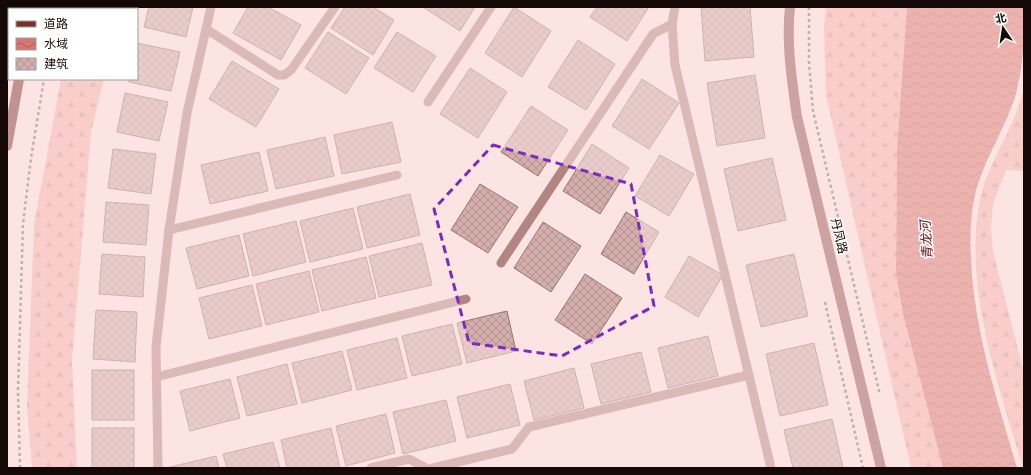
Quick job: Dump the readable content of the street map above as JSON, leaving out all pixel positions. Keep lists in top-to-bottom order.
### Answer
{
  "streets": {
    "main road": ["丹凤路"]
  },
  "water": ["青龙河"],
  "legend": ["道路", "水域", "建筑"],
  "north": "top"
}
